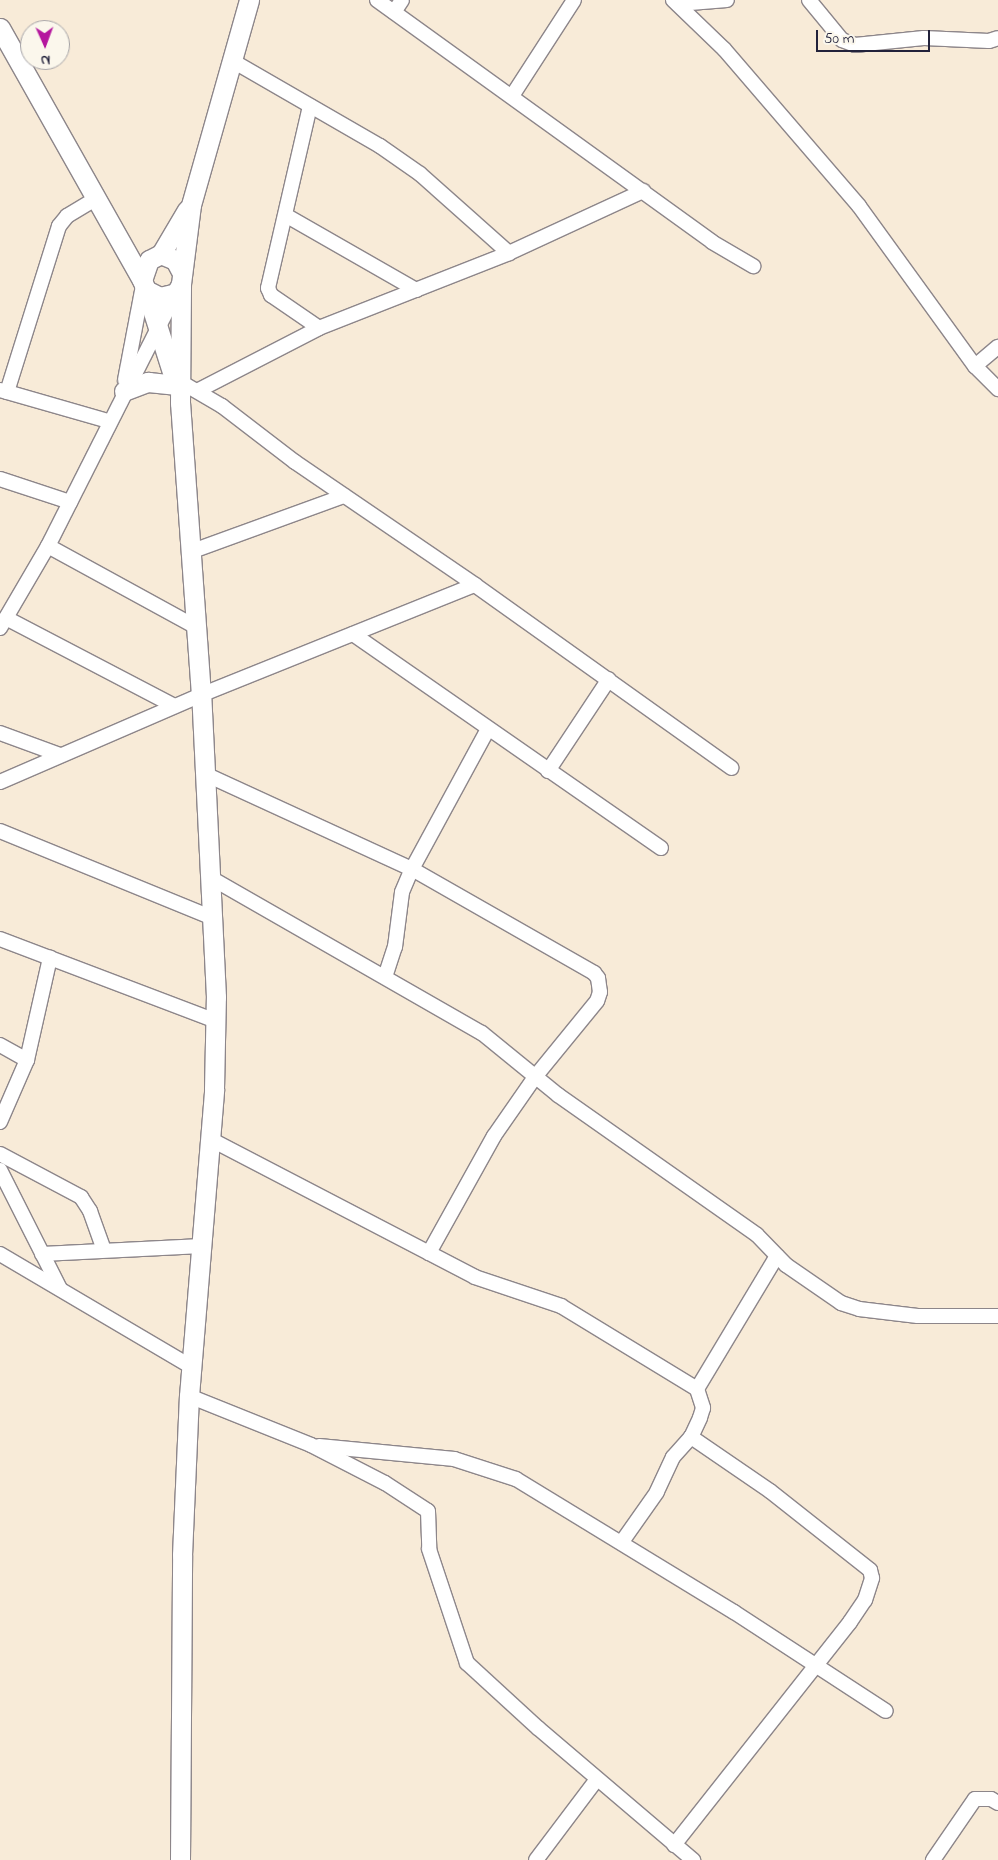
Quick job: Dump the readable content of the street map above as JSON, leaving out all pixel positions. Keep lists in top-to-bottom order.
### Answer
{
  "scale_bar": "50 m",
  "north": "bottom"
}
